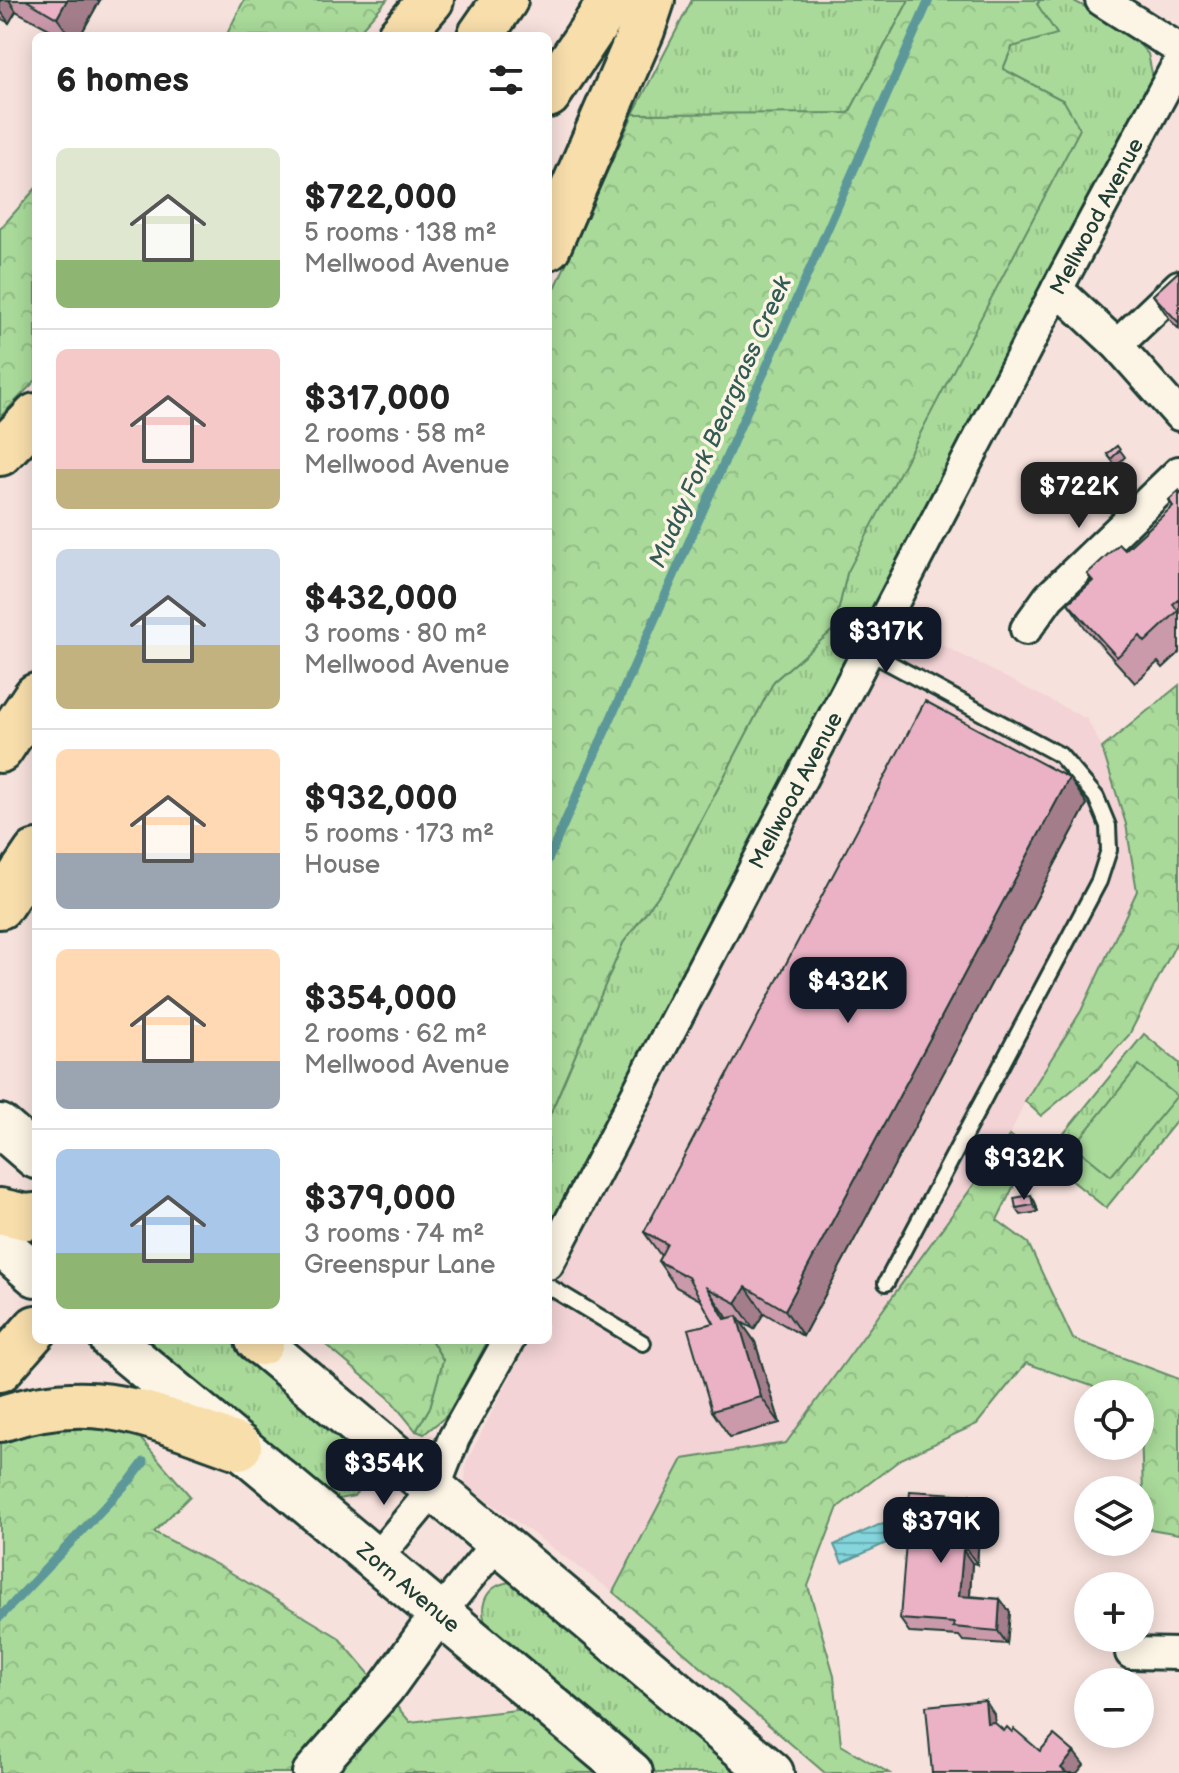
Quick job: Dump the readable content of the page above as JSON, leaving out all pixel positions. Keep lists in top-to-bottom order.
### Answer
{
  "streets": {
    "main road": ["Zorn Avenue"],
    "street": ["Mellwood Avenue"]
  },
  "water": ["Muddy Fork Beargrass Creek"],
  "page": {
    "heading": "6 homes",
    "list": [
      {
        "name": "$722,000",
        "note": "5 rooms · 138 m² · Mellwood Avenue"
      },
      {
        "name": "$317,000",
        "note": "2 rooms · 58 m² · Mellwood Avenue"
      },
      {
        "name": "$432,000",
        "note": "3 rooms · 80 m² · Mellwood Avenue"
      },
      {
        "name": "$932,000",
        "note": "5 rooms · 173 m² · House"
      },
      {
        "name": "$354,000",
        "note": "2 rooms · 62 m² · Mellwood Avenue"
      },
      {
        "name": "$379,000",
        "note": "3 rooms · 74 m² · Greenspur Lane"
      }
    ],
    "price": [
      "$722K",
      "$317K",
      "$432K",
      "$932K",
      "$354K",
      "$379K"
    ],
    "map_buttons": ["+", "−"]
  }
}
